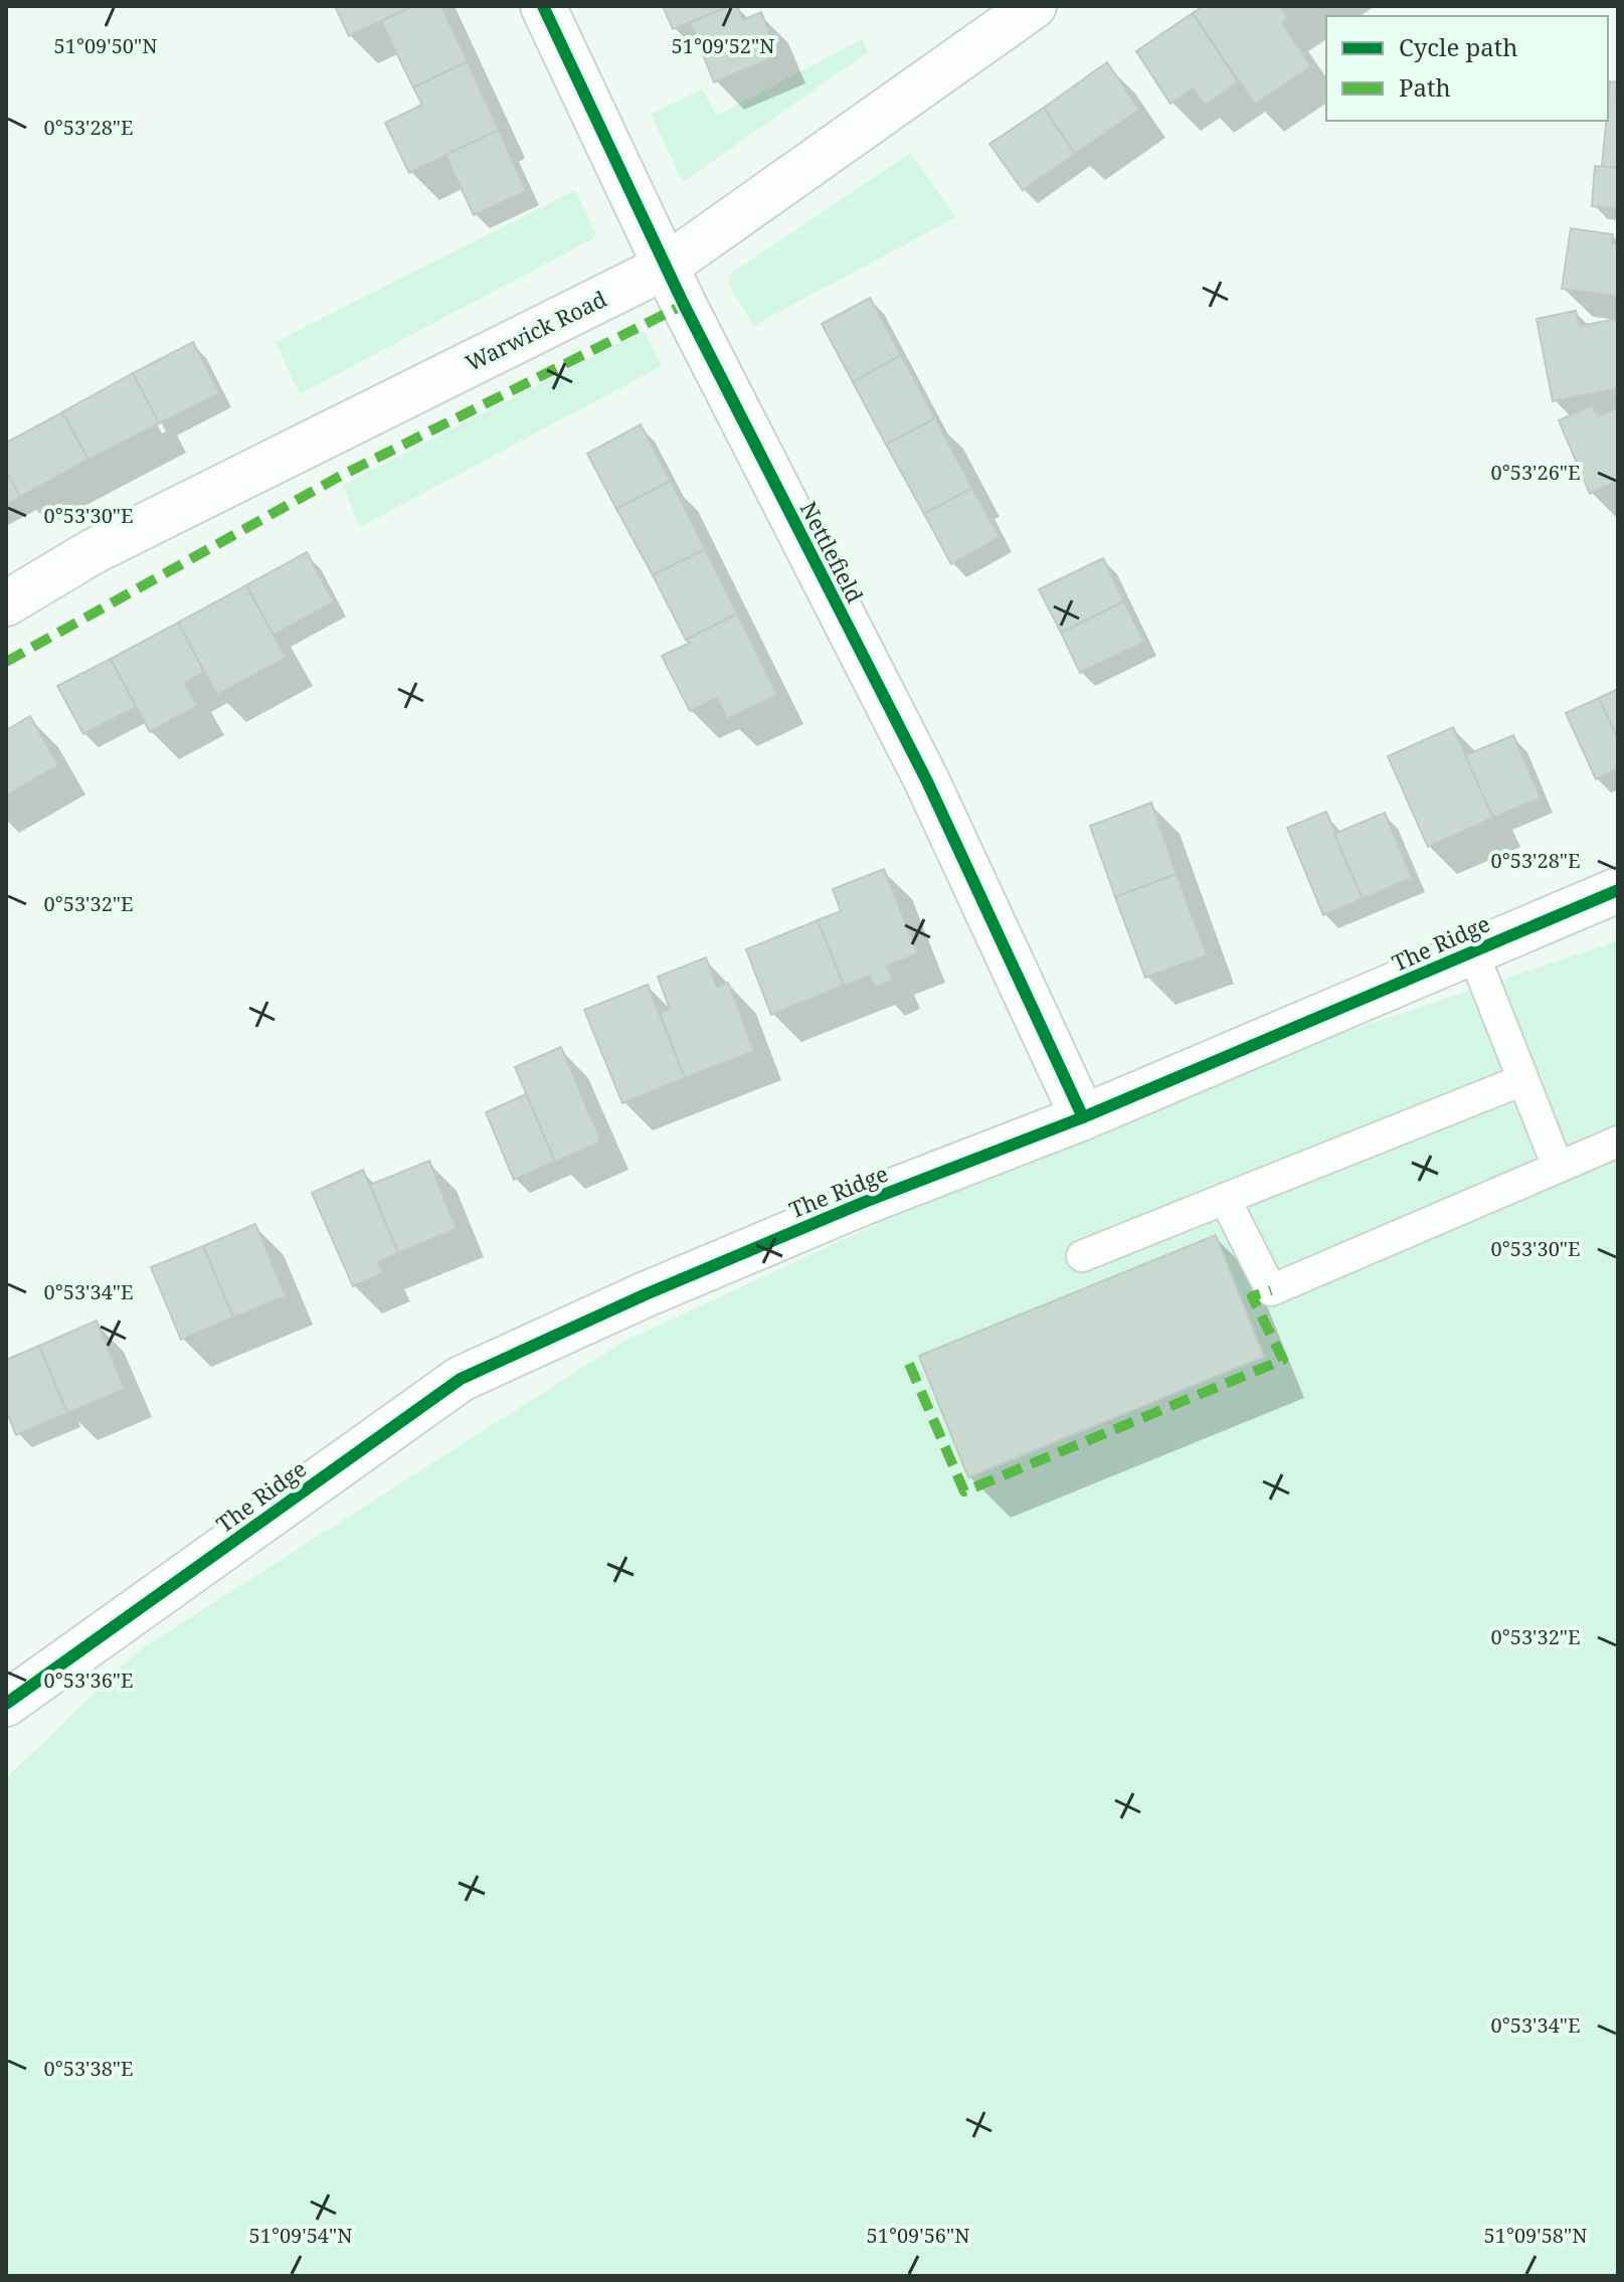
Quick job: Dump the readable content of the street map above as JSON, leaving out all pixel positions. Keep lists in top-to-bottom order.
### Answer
{
  "streets": {
    "street": ["Warwick Road", "Nettlefield", "The Ridge"]
  },
  "crossings": [
    ["Warwick Road", "Nettlefield"],
    ["Nettlefield", "The Ridge"]
  ],
  "legend": ["Cycle path", "Path"],
  "coordinates": [
    "51°09'50\"N",
    "51°09'52\"N",
    "0°53'28\"E",
    "0°53'26\"E",
    "0°53'30\"E",
    "0°53'32\"E",
    "0°53'34\"E",
    "0°53'36\"E",
    "0°53'38\"E",
    "51°09'54\"N",
    "51°09'56\"N",
    "51°09'58\"N"
  ]
}
